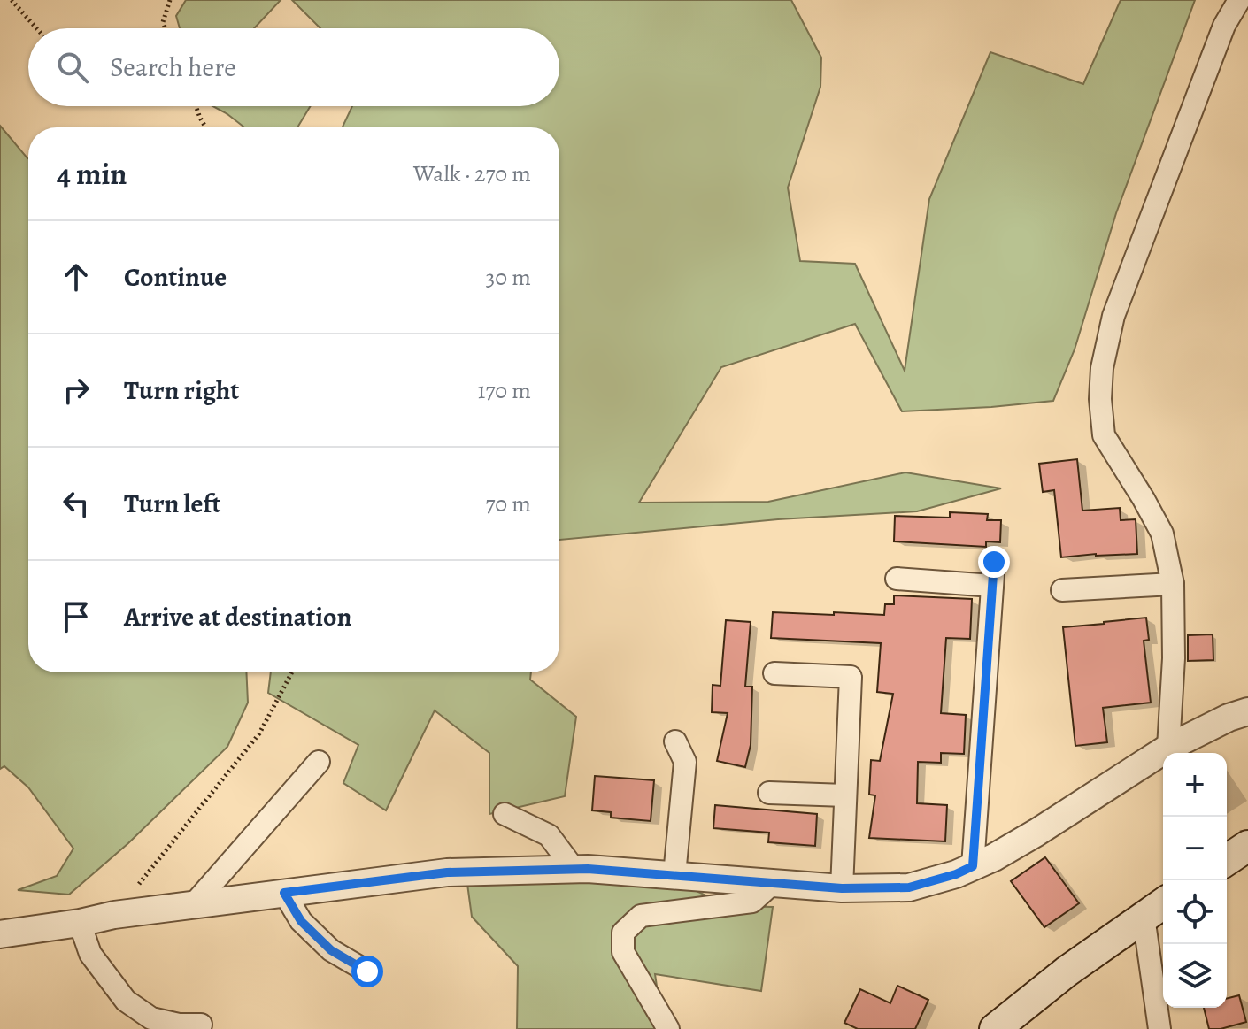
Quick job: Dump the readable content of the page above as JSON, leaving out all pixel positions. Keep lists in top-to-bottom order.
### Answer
{
  "page": {
    "search": "Search here",
    "heading": ["4 min", "Walk · 270 m"],
    "list": [
      ["Continue", "30 m"],
      ["Turn right", "170 m"],
      ["Turn left", "70 m"],
      "Arrive at destination"
    ],
    "map_buttons": ["+", "−"]
  }
}
